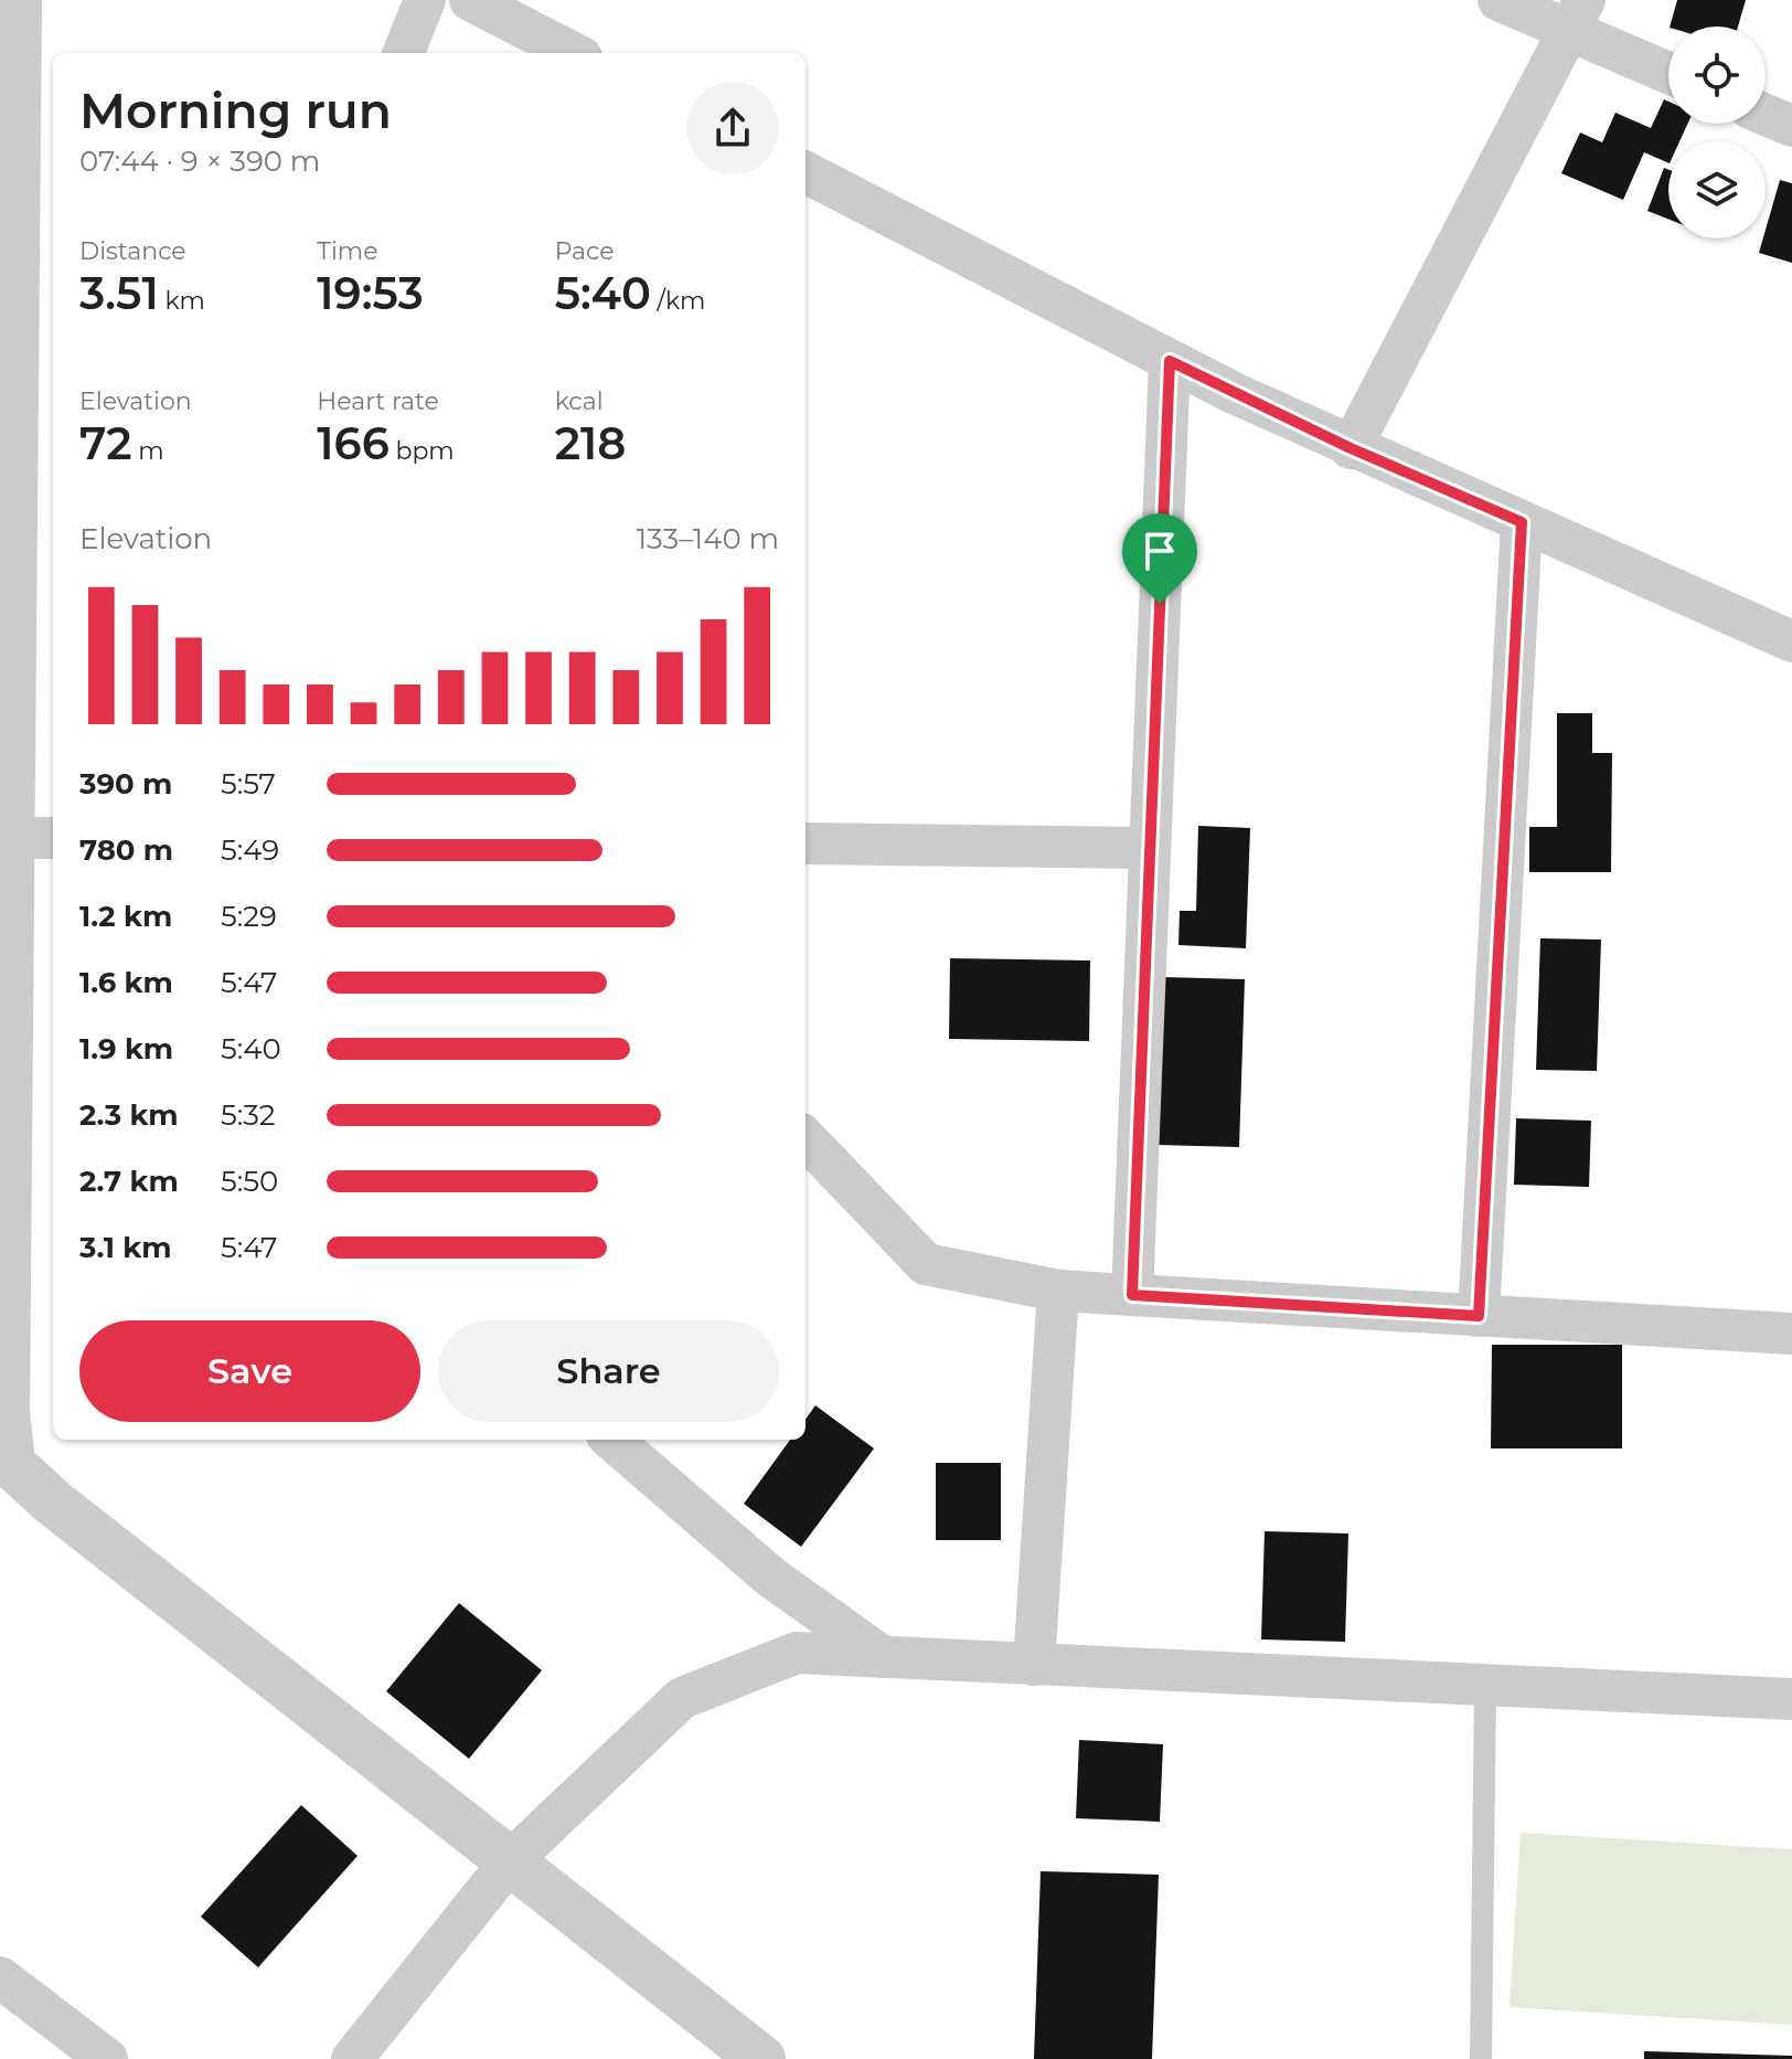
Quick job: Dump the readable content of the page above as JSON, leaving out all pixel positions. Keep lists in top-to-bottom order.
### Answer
{
  "page": {
    "heading": ["Morning run", "07:44 · 9 × 390 m"],
    "stats": [
      ["Distance", "3.51 km"],
      ["Time", "19:53"],
      ["Pace", "5:40 /km"],
      ["Elevation", "72 m"],
      ["Heart rate", "166 bpm"],
      ["kcal", "218"]
    ],
    "chart": ["Elevation", "133–140 m"],
    "list": [
      {
        "name": "390 m",
        "note": "5:57"
      },
      {
        "name": "780 m",
        "note": "5:49"
      },
      {
        "name": "1.2 km",
        "note": "5:29"
      },
      {
        "name": "1.6 km",
        "note": "5:47"
      },
      {
        "name": "1.9 km",
        "note": "5:40"
      },
      {
        "name": "2.3 km",
        "note": "5:32"
      },
      {
        "name": "2.7 km",
        "note": "5:50"
      },
      {
        "name": "3.1 km",
        "note": "5:47"
      }
    ],
    "buttons": ["Save", "Share"]
  }
}
